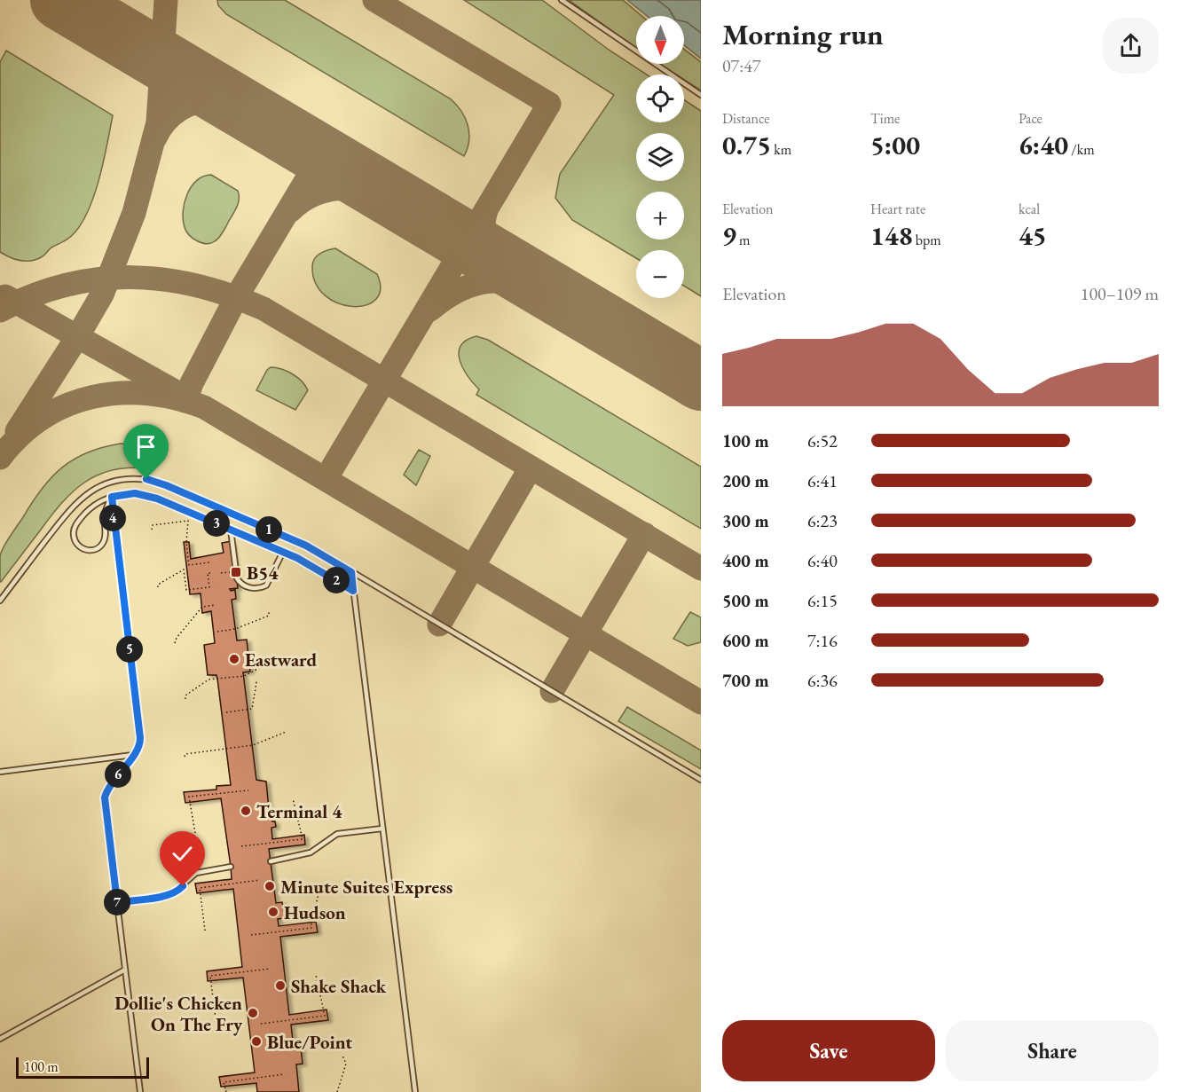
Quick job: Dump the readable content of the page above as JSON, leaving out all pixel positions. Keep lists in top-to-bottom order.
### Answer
{
  "places": {
    "transit": ["B54"],
    "other": [
      "Eastward",
      "Terminal 4",
      "Minute Suites Express",
      "Hudson",
      "Shake Shack",
      "Dollie's Chicken On The Fry",
      "Blue/Point"
    ]
  },
  "scale_bar": "100 m",
  "north": "bottom",
  "page": {
    "heading": ["Morning run", "07:47"],
    "map_buttons": ["+", "−"],
    "stats": [
      ["Distance", "0.75 km"],
      ["Time", "5:00"],
      ["Pace", "6:40 /km"],
      ["Elevation", "9 m"],
      ["Heart rate", "148 bpm"],
      ["kcal", "45"]
    ],
    "chart": ["Elevation", "100–109 m"],
    "list": [
      {
        "name": "100 m",
        "note": "6:52"
      },
      {
        "name": "200 m",
        "note": "6:41"
      },
      {
        "name": "300 m",
        "note": "6:23"
      },
      {
        "name": "400 m",
        "note": "6:40"
      },
      {
        "name": "500 m",
        "note": "6:15"
      },
      {
        "name": "600 m",
        "note": "7:16"
      },
      {
        "name": "700 m",
        "note": "6:36"
      }
    ],
    "pins": [
      "4",
      "3",
      "1",
      "2",
      "5",
      "6",
      "7"
    ],
    "buttons": ["Save", "Share"],
    "scale": "100 m"
  }
}
